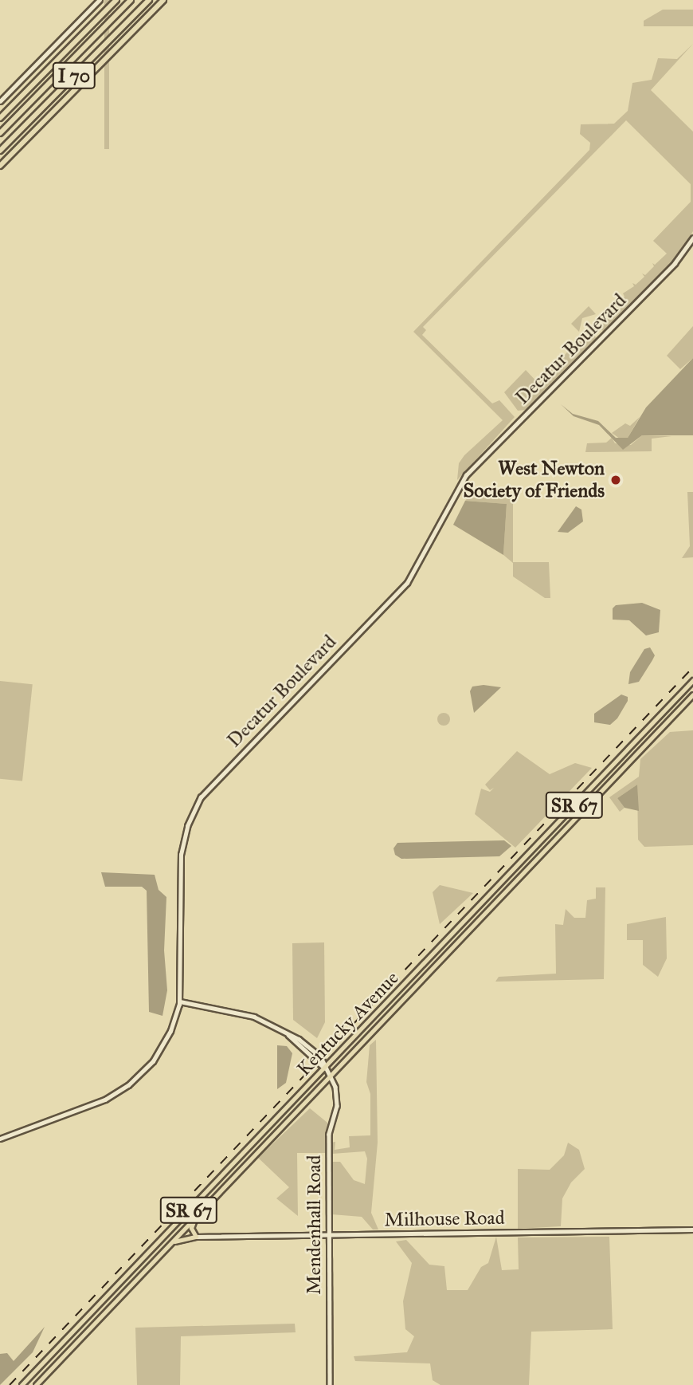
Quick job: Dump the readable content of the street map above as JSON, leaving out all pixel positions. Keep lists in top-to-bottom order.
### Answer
{
  "streets": {
    "highway": ["I 70"],
    "main road": ["SR 67", "Kentucky Avenue"],
    "street": ["Decatur Boulevard", "Milhouse Road", "Mendenhall Road"]
  },
  "crossings": [
    ["Decatur Boulevard", "Mendenhall Road"],
    ["Kentucky Avenue", "Mendenhall Road"],
    ["Milhouse Road", "Mendenhall Road"]
  ],
  "places": ["West Newton Society of Friends"]
}
